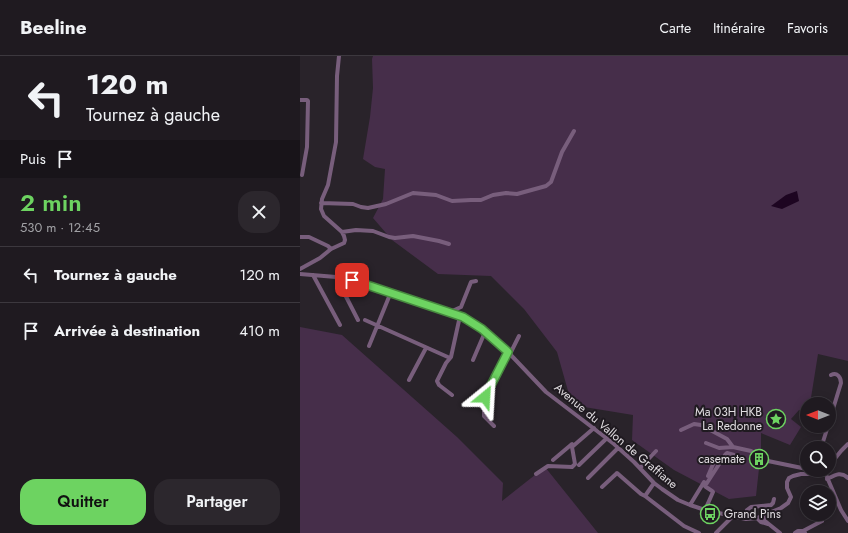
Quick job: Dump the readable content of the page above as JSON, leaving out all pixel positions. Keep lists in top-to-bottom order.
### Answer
{
  "streets": {
    "street": ["Avenue du Vallon de Graffiane"]
  },
  "places": {
    "place": ["Ma 03H HKB La Redonne"],
    "building": ["casemate"],
    "bus stop": ["Grand Pins"]
  },
  "north": "left",
  "page": {
    "header": "Beeline",
    "nav": ["Carte", "Itinéraire", "Favoris"],
    "turn": ["120 m", "Tournez à gauche"],
    "then": "Puis",
    "heading": ["2 min", "530 m · 12:45"],
    "list": [
      {
        "name": "Tournez à gauche",
        "value": "120 m"
      },
      {
        "name": "Arrivée à destination",
        "value": "410 m"
      }
    ],
    "buttons": ["Quitter", "Partager"]
  }
}
